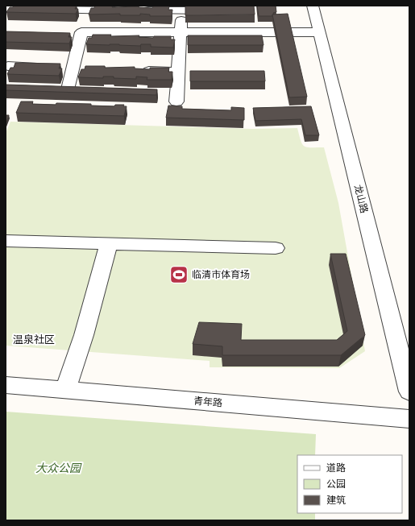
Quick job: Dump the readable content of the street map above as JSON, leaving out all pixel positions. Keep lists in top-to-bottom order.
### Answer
{
  "streets": {
    "street": ["龙山路", "青年路"]
  },
  "districts": ["温泉社区"],
  "parks": ["大众公园"],
  "places": {
    "sports": ["临清市体育场"]
  },
  "legend": ["道路", "公园", "建筑"]
}
